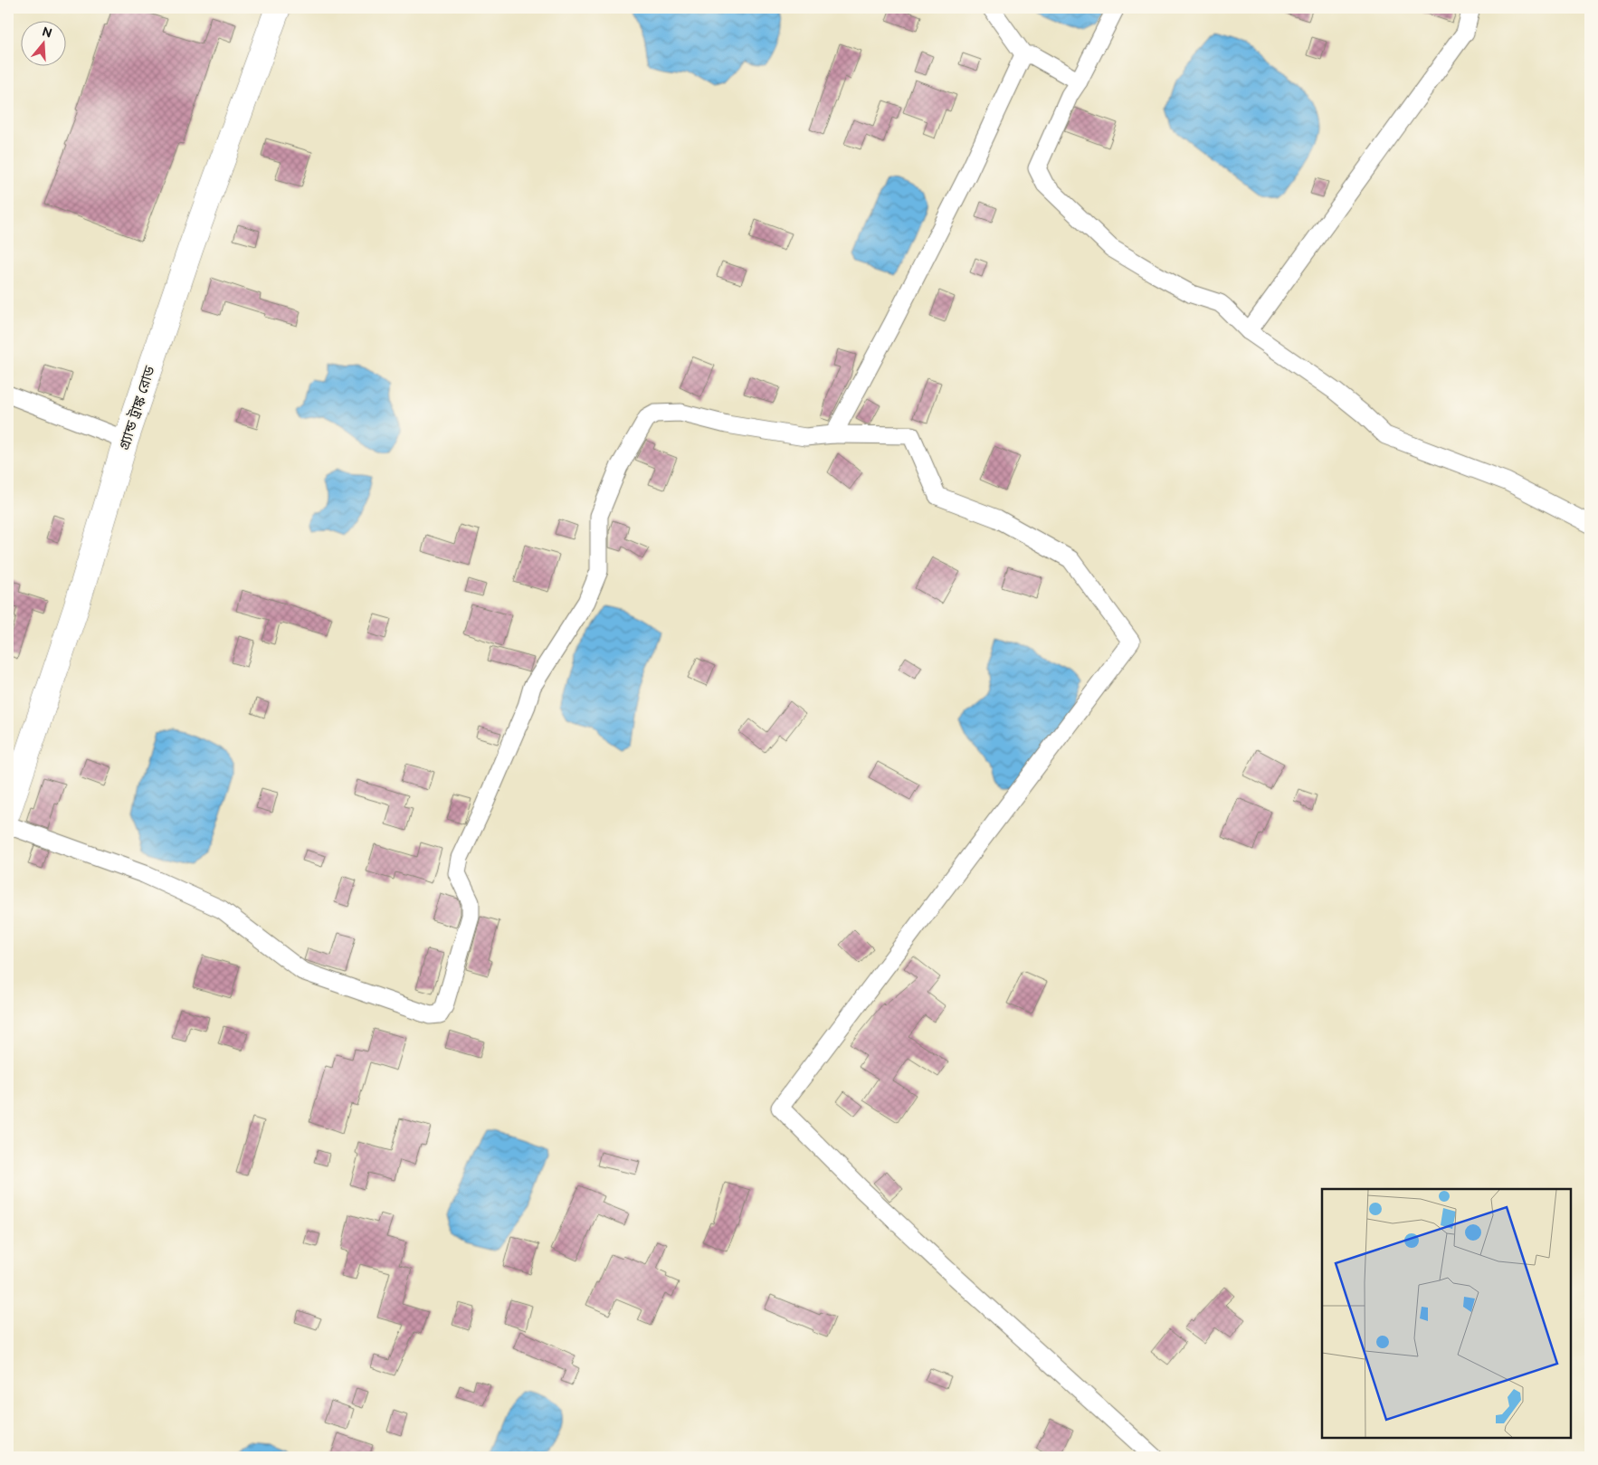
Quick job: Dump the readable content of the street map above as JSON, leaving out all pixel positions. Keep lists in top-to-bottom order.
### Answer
{
  "streets": {
    "highway": ["গ্র্যান্ড ট্রাঙ্ক রোড"]
  },
  "north": "top"
}
